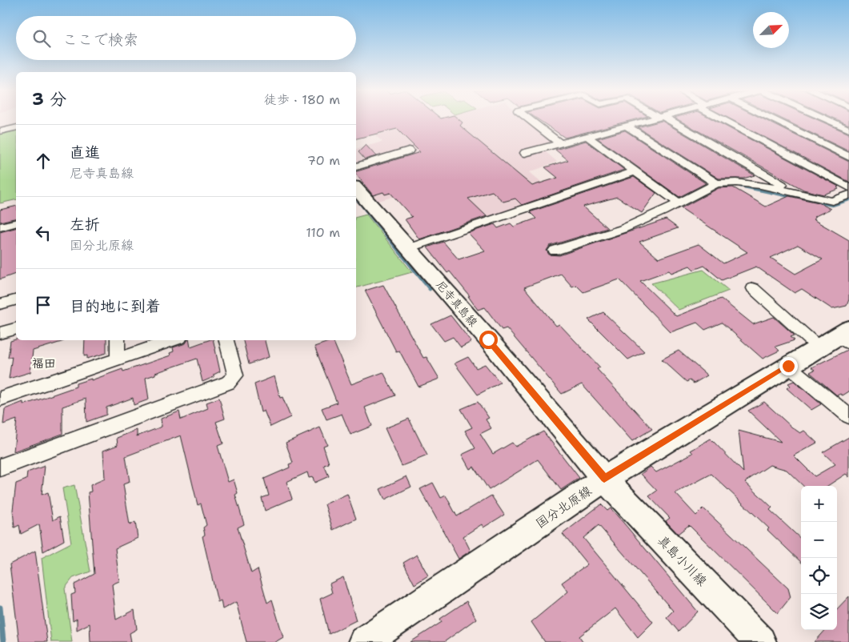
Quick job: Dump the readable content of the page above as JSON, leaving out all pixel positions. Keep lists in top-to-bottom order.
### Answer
{
  "streets": {
    "street": ["尼寺真島線", "国分北原線", "真島小川線"]
  },
  "crossings": [
    ["尼寺真島線", "国分北原線"],
    ["尼寺真島線", "真島小川線"],
    ["国分北原線", "真島小川線"]
  ],
  "districts": ["福田"],
  "north": "top right",
  "page": {
    "search": "ここで検索",
    "heading": ["3 分", "徒歩 · 180 m"],
    "list": [
      ["直進", "尼寺真島線", "70 m"],
      ["左折", "国分北原線", "110 m"],
      "目的地に到着"
    ],
    "map_buttons": ["+", "−"]
  }
}
